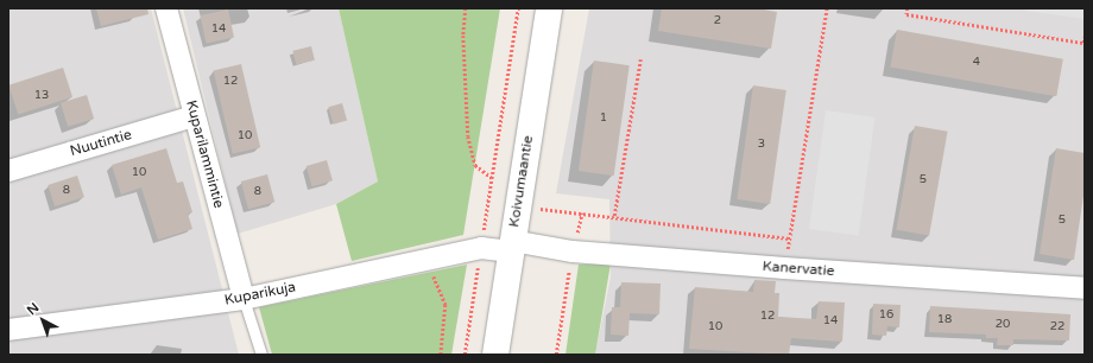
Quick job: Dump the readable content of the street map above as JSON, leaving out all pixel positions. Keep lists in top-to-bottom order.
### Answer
{
  "streets": {
    "street": [
      "Nuutintie",
      "Kuparilammintie",
      "Koivumaantie",
      "Kanervatie",
      "Kuparikuja"
    ]
  },
  "crossings": [
    ["Nuutintie", "Kuparilammintie"],
    ["Kuparilammintie", "Kuparikuja"],
    ["Koivumaantie", "Kanervatie"],
    ["Koivumaantie", "Kuparikuja"],
    ["Kanervatie", "Kuparikuja"]
  ],
  "house_numbers": [
    "2",
    "14",
    "4",
    "12",
    "13",
    "1",
    "10",
    "3",
    "10",
    "5",
    "8",
    "8",
    "5",
    "16",
    "12",
    "18",
    "14",
    "20",
    "10",
    "22"
  ],
  "north": "top left"
}
